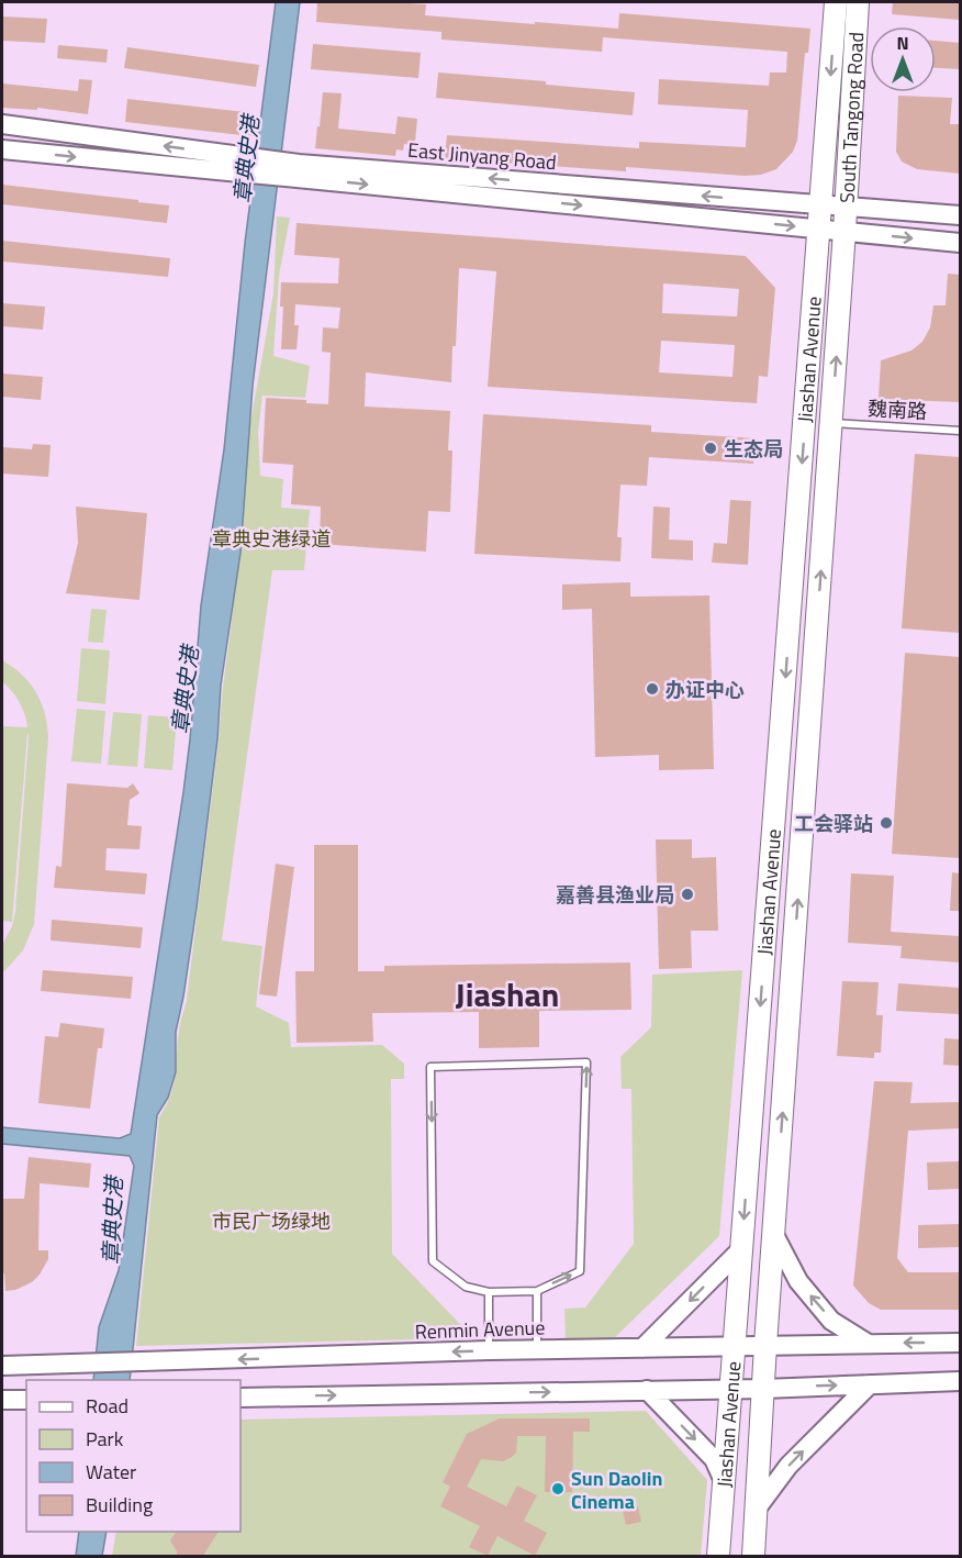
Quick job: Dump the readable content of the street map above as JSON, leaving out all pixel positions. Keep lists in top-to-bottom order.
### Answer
{
  "streets": {
    "main road": [
      "South Tangong Road",
      "East Jinyang Road",
      "Jiashan Avenue",
      "Renmin Avenue"
    ],
    "lane": ["魏南路"]
  },
  "crossings": [
    ["South Tangong Road", "East Jinyang Road"],
    ["South Tangong Road", "Jiashan Avenue"],
    ["East Jinyang Road", "Jiashan Avenue"],
    ["Jiashan Avenue", "魏南路"],
    ["Jiashan Avenue", "Renmin Avenue"]
  ],
  "districts": ["Jiashan"],
  "water": ["章典史港"],
  "parks": ["章典史港绿道", "市民广场绿地"],
  "places": [
    "生态局",
    "办证中心",
    "工会驿站",
    "嘉善县渔业局",
    "Sun Daolin Cinema"
  ],
  "legend": [
    "Road",
    "Park",
    "Water",
    "Building"
  ],
  "north": "top"
}
